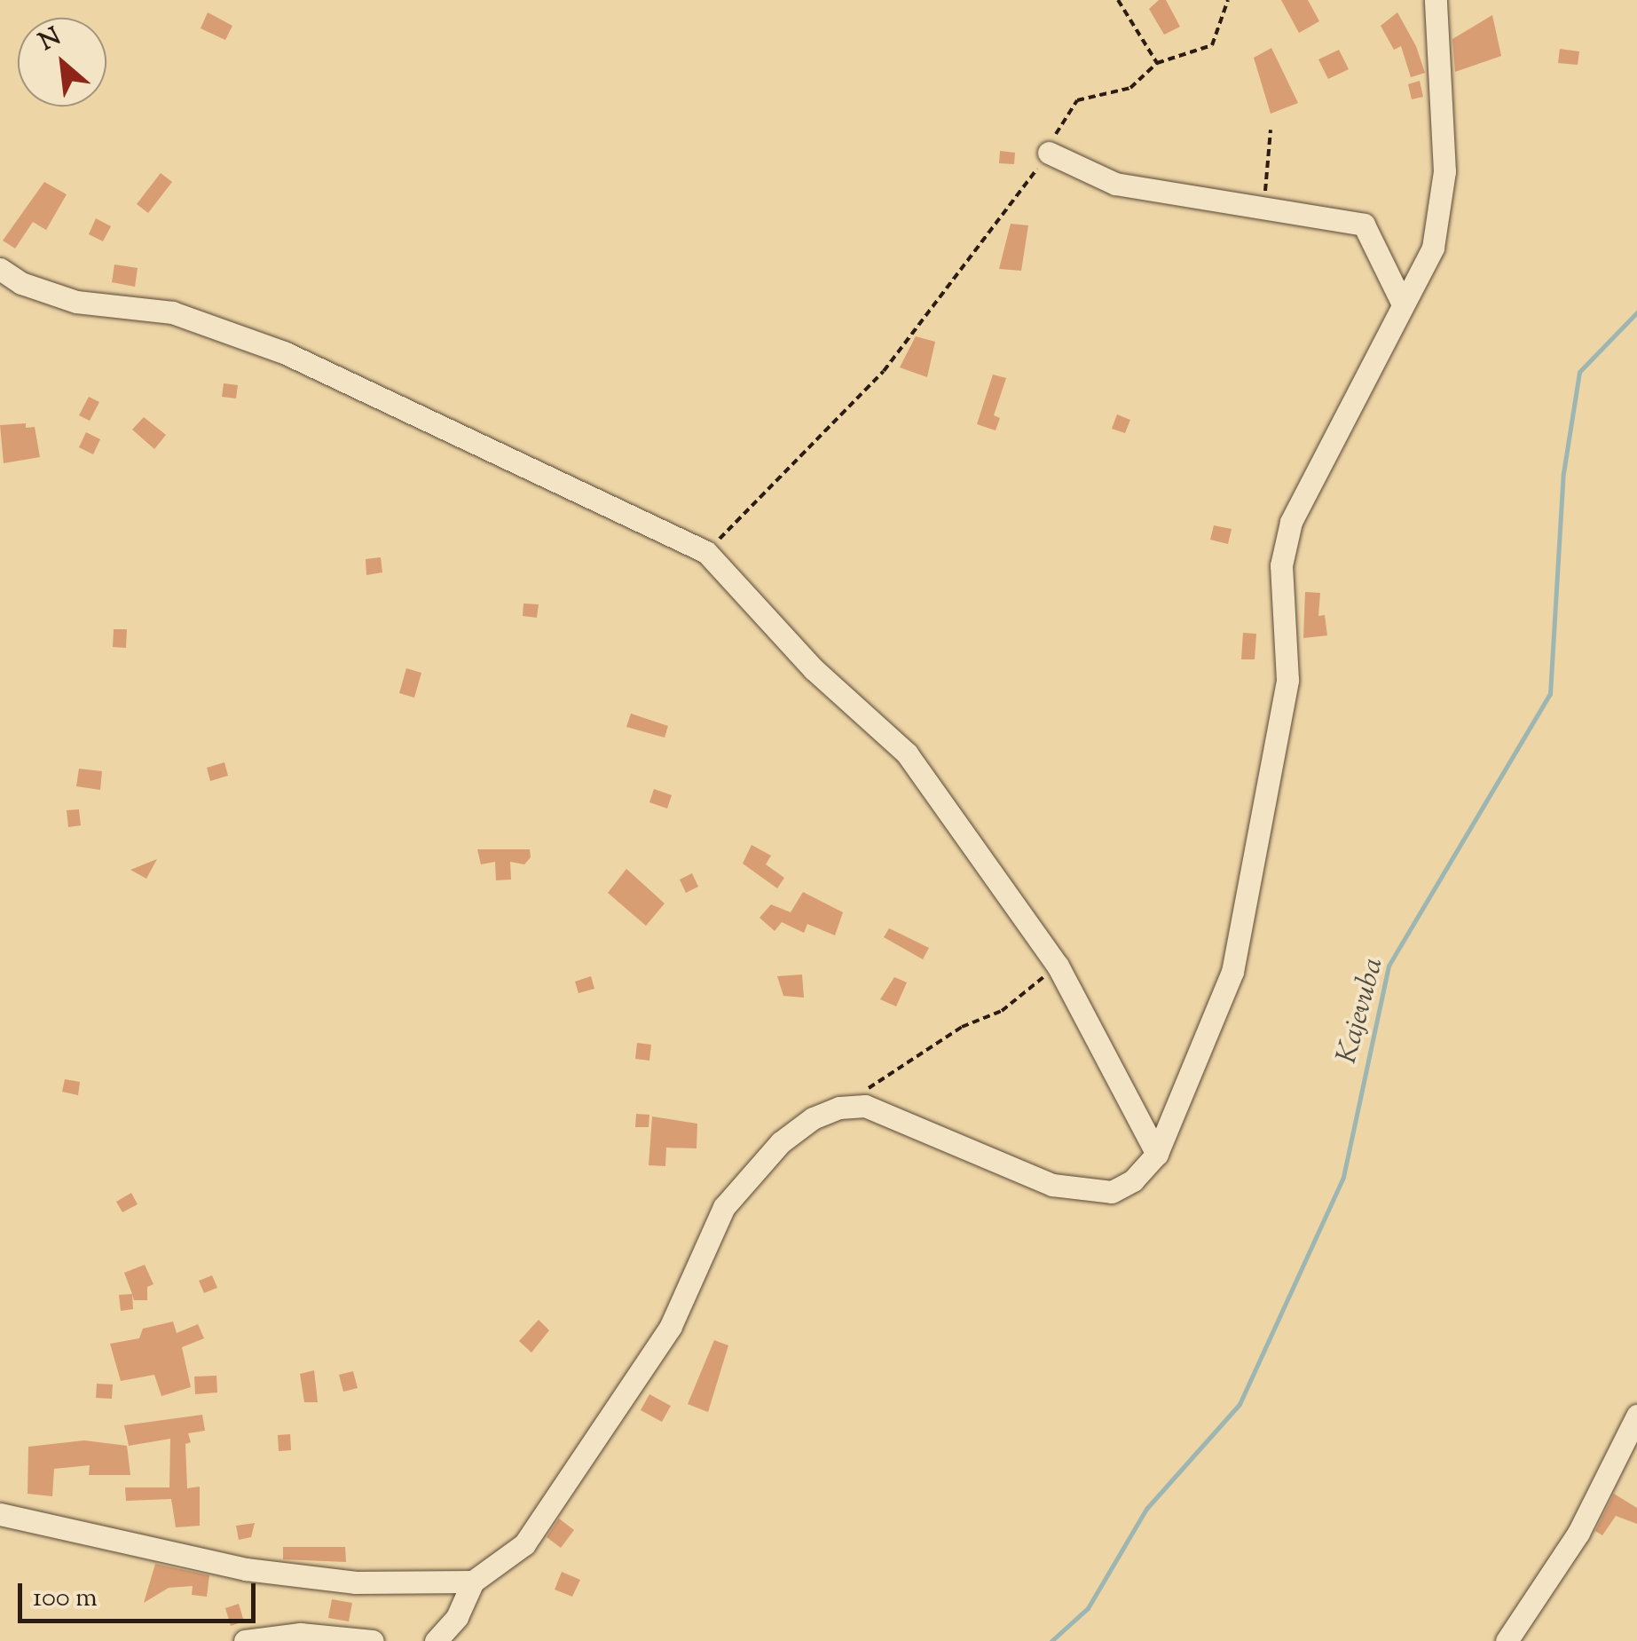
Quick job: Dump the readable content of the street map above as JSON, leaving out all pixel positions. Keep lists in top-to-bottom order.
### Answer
{
  "water": ["Kajevuba"],
  "scale_bar": "100 m",
  "north": "top left"
}
